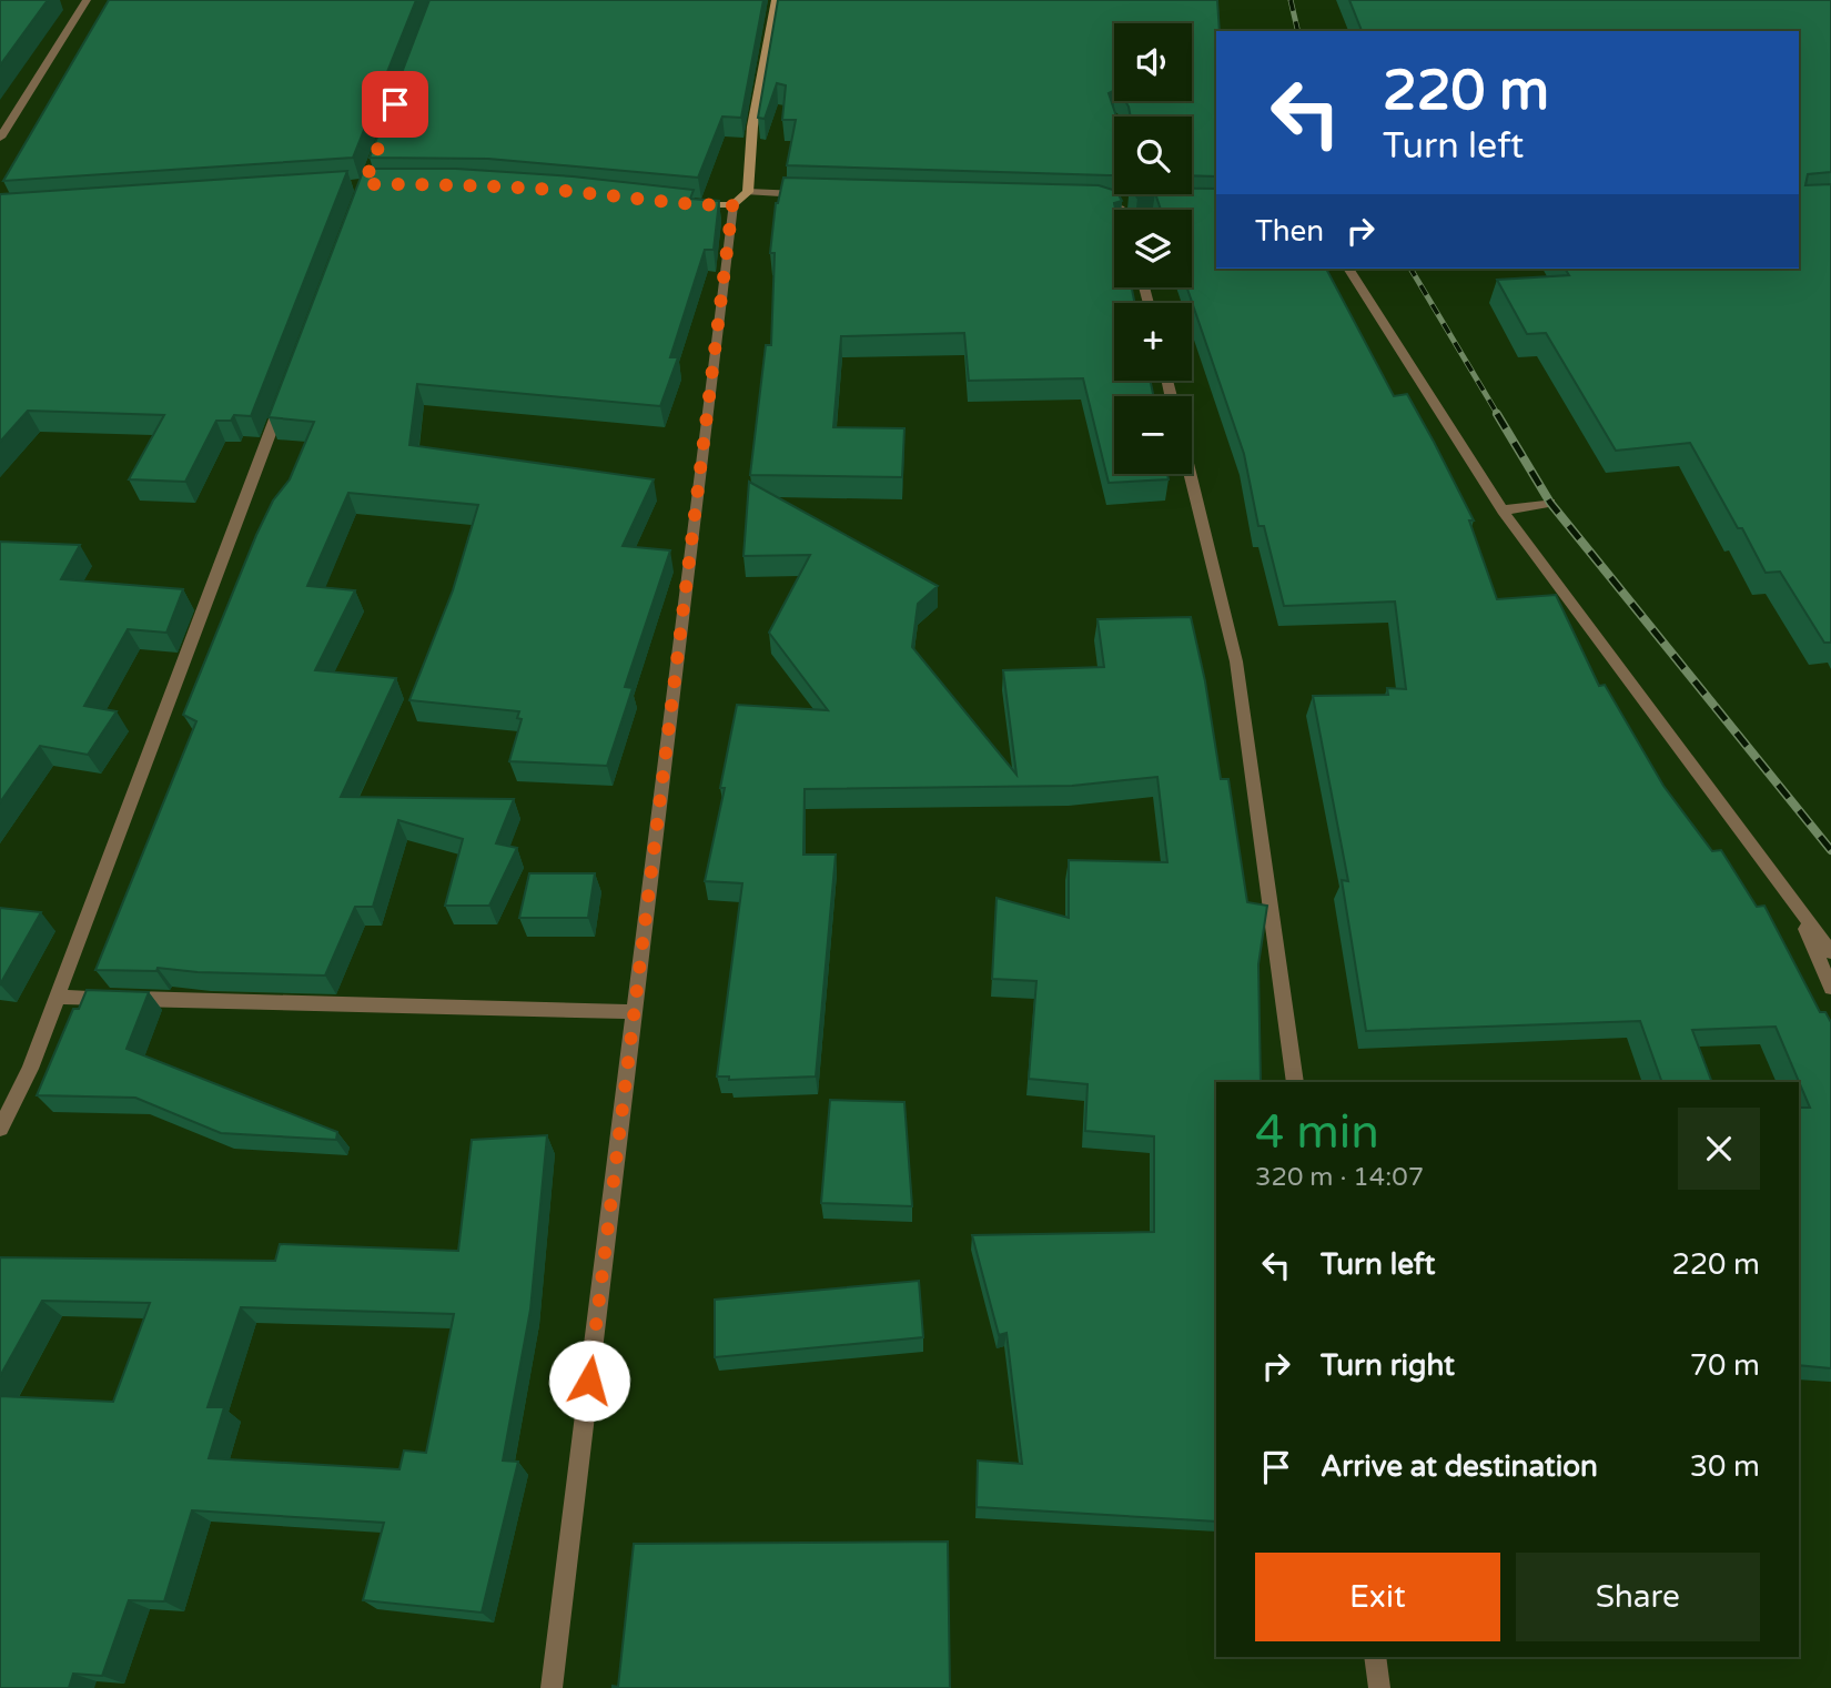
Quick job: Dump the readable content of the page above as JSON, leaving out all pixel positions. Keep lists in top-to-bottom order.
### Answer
{
  "page": {
    "map_buttons": ["+", "−"],
    "turn": ["220 m", "Turn left"],
    "then": "Then",
    "heading": ["4 min", "320 m · 14:07"],
    "list": [
      {
        "name": "Turn left",
        "value": "220 m"
      },
      {
        "name": "Turn right",
        "value": "70 m"
      },
      {
        "name": "Arrive at destination",
        "value": "30 m"
      }
    ],
    "buttons": ["Exit", "Share"]
  }
}
